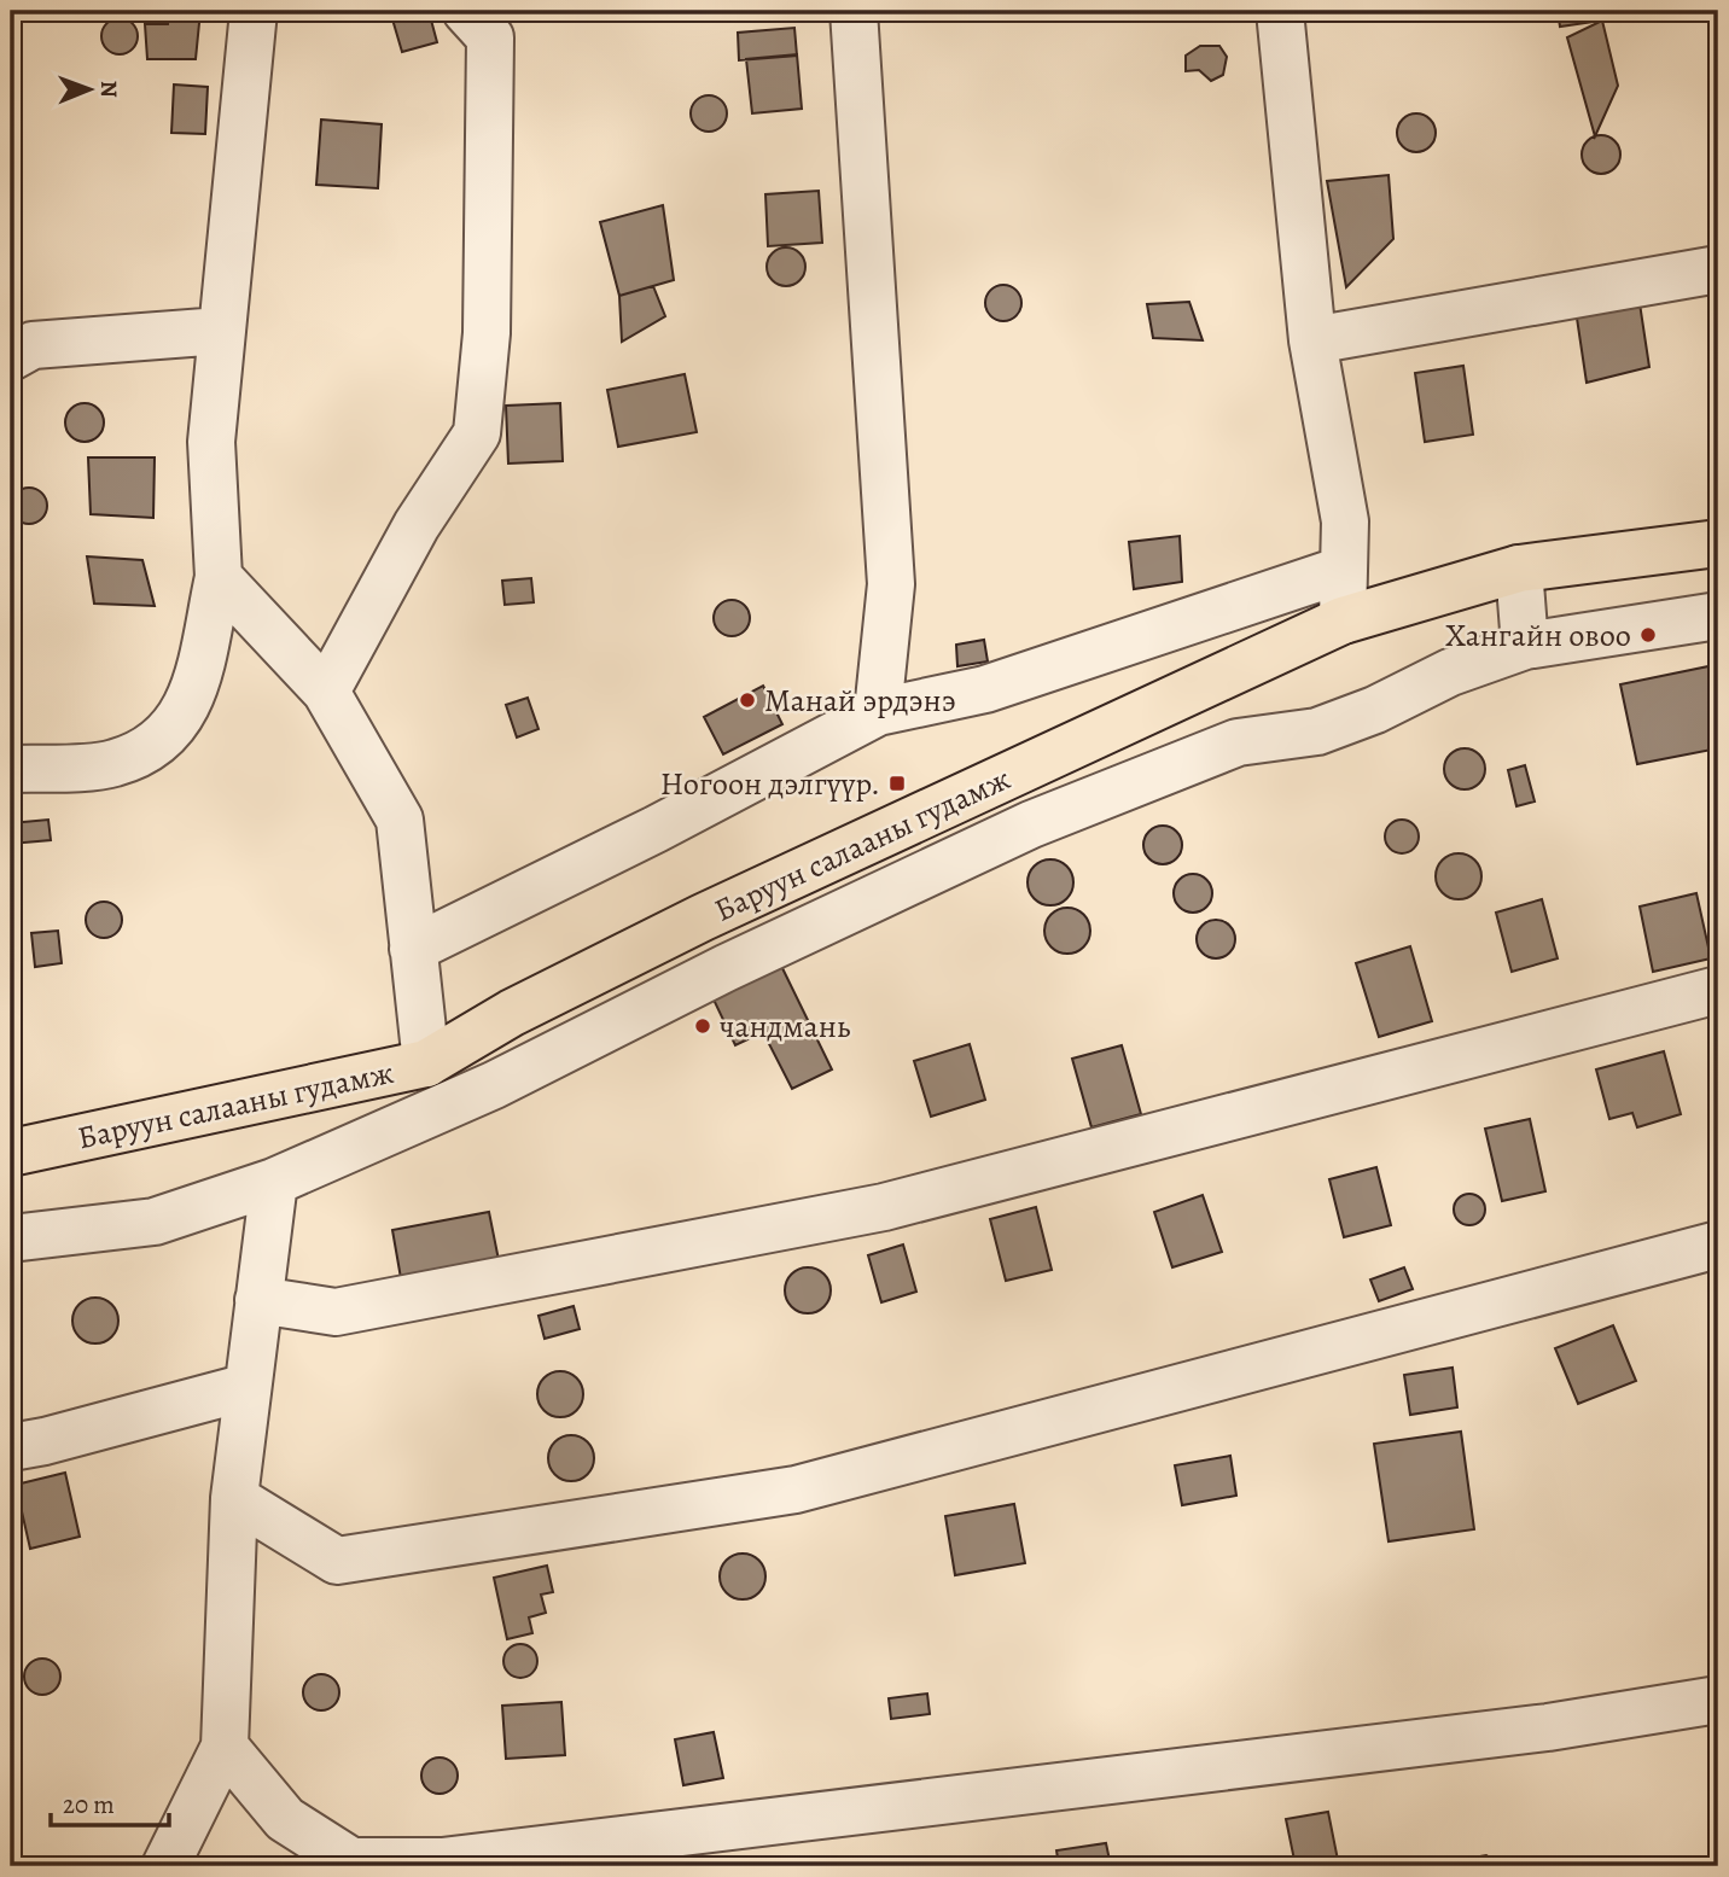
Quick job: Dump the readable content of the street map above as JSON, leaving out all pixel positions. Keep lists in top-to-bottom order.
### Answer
{
  "streets": {
    "main road": ["Баруун салааны гудамж"]
  },
  "places": {
    "other": ["Хангайн овоо", "Манай эрдэнэ", "чандмань"],
    "transit": ["Ногоон дэлгүүр."]
  },
  "scale_bar": "20 m",
  "north": "right"
}
